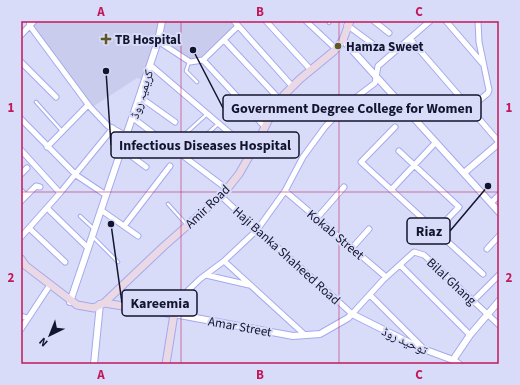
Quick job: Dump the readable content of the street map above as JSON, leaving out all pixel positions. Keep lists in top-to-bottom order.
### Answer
{
  "streets": {
    "main road": ["Amir Road", "Amar Street"],
    "street": [
      "کریمیہ روڈ",
      "Kokab Street",
      "Haji Banka Shaheed Road",
      "Bilal Ghang",
      "توحید روڈ"
    ]
  },
  "crossings": [
    ["کریمیہ روڈ", "Amar Street"],
    ["Amir Road", "Haji Banka Shaheed Road"],
    ["Amir Road", "Amar Street"],
    ["Kokab Street", "Bilal Ghang"],
    ["Haji Banka Shaheed Road", "Bilal Ghang"],
    ["Haji Banka Shaheed Road", "Amar Street"],
    ["Haji Banka Shaheed Road", "توحید روڈ"],
    ["Bilal Ghang", "Amar Street"],
    ["Bilal Ghang", "توحید روڈ"],
    ["Amar Street", "توحید روڈ"]
  ],
  "places": {
    "health": ["TB Hospital"],
    "other": [
      "Hamza Sweet",
      "Government Degree College for Women",
      "Infectious Diseases Hospital",
      "Riaz",
      "Kareemia"
    ]
  },
  "north": "bottom left",
  "grid": {
    "columns": ["A", "B", "C"],
    "rows": ["1", "2"]
  }
}
